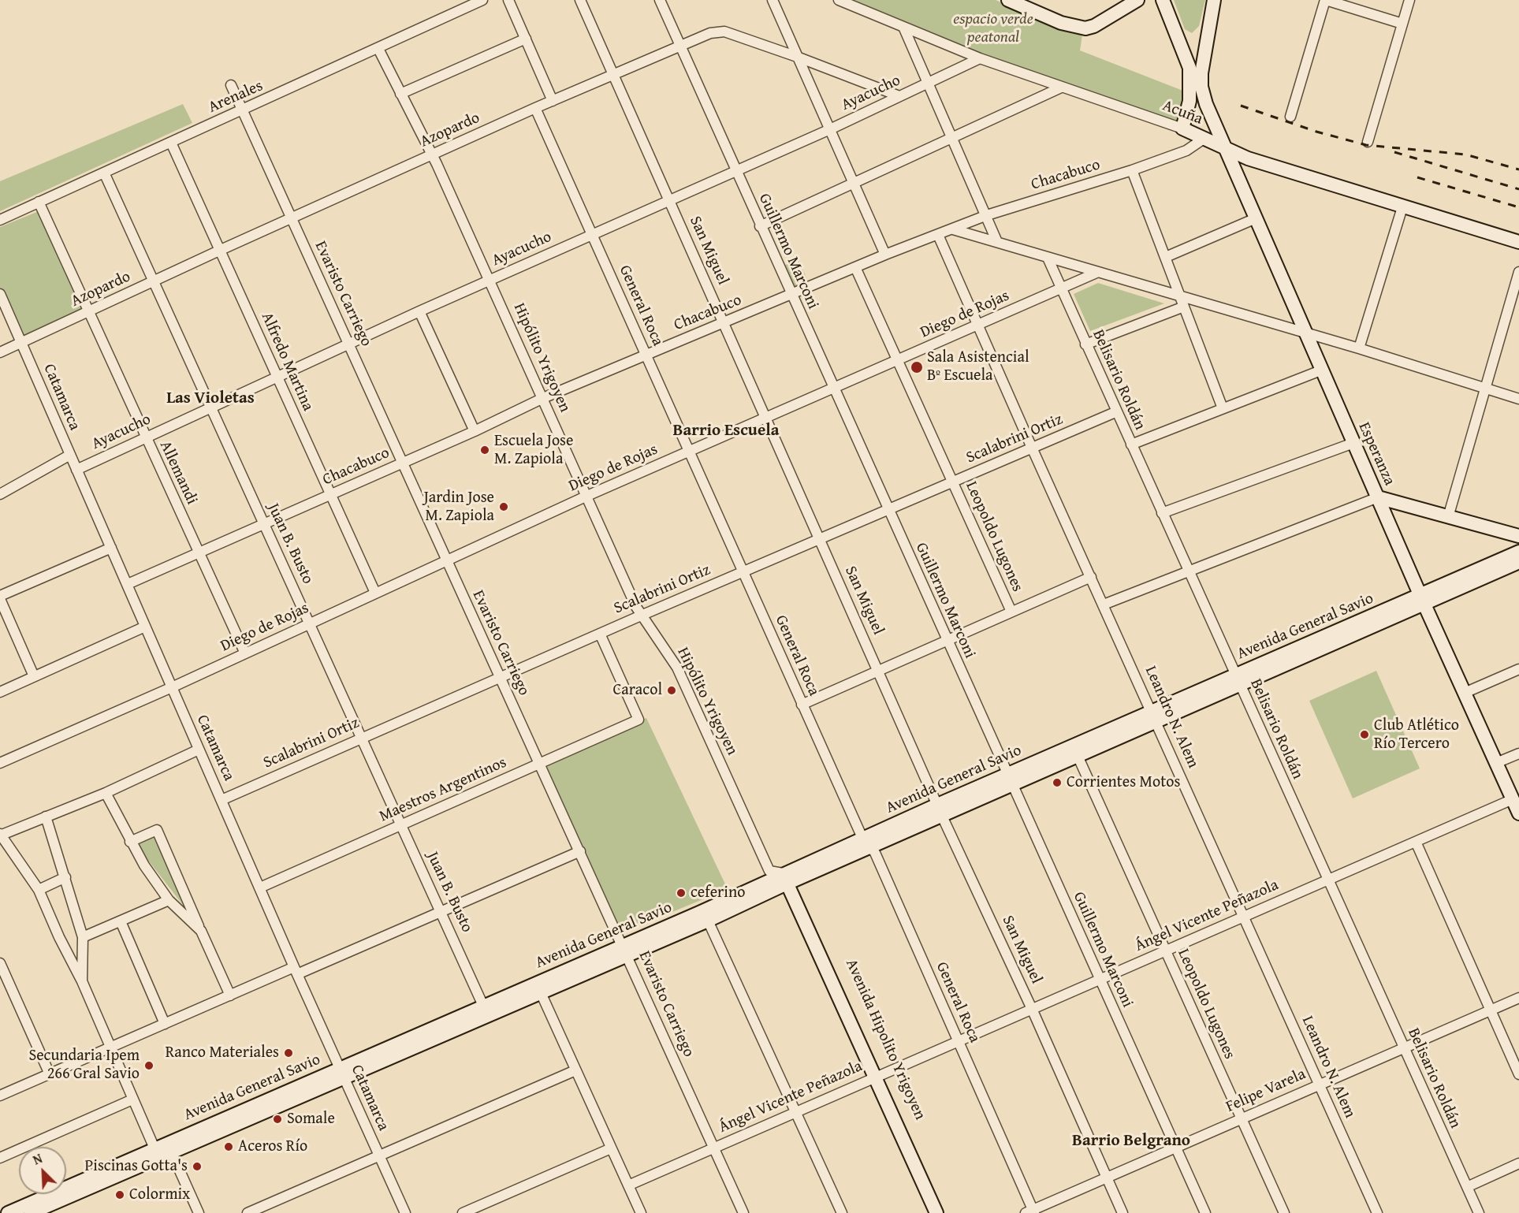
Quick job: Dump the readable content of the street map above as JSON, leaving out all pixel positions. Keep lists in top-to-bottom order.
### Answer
{
  "streets": {
    "main road": [
      "Acuña",
      "Esperanza",
      "Avenida General Savio",
      "Avenida Hipolito Yrigoyen"
    ],
    "street": [
      "Ayacucho",
      "Arenales",
      "Azopardo",
      "Chacabuco",
      "San Miguel",
      "Guillermo Marconi",
      "Evaristo Carriego",
      "General Roca",
      "Diego de Rojas",
      "Hipólito Yrigoyen",
      "Alfredo Martina",
      "Belisario Roldán",
      "Catamarca",
      "Scalabrini Ortiz",
      "Allemandi",
      "Leopoldo Lugones",
      "Juan B. Busto",
      "Leandro N. Alem",
      "Maestros Argentinos",
      "Ángel Vicente Peñazola",
      "Felipe Varela"
    ]
  },
  "crossings": [
    ["Ayacucho", "Acuña"],
    ["Ayacucho", "Azopardo"],
    ["Ayacucho", "San Miguel"],
    ["Ayacucho", "Guillermo Marconi"],
    ["Ayacucho", "Evaristo Carriego"],
    ["Ayacucho", "General Roca"],
    ["Ayacucho", "Hipólito Yrigoyen"],
    ["Ayacucho", "Alfredo Martina"],
    ["Ayacucho", "Catamarca"],
    ["Ayacucho", "Allemandi"],
    ["Ayacucho", "Juan B. Busto"],
    ["Arenales", "Evaristo Carriego"],
    ["Arenales", "Hipólito Yrigoyen"],
    ["Arenales", "Alfredo Martina"],
    ["Arenales", "Allemandi"],
    ["Arenales", "Juan B. Busto"],
    ["Acuña", "Chacabuco"],
    ["Acuña", "Esperanza"],
    ["Azopardo", "San Miguel"],
    ["Azopardo", "Guillermo Marconi"],
    ["Azopardo", "Evaristo Carriego"],
    ["Azopardo", "General Roca"],
    ["Azopardo", "Hipólito Yrigoyen"],
    ["Azopardo", "Alfredo Martina"],
    ["Azopardo", "Catamarca"],
    ["Azopardo", "Allemandi"],
    ["Azopardo", "Juan B. Busto"],
    ["Chacabuco", "San Miguel"],
    ["Chacabuco", "Guillermo Marconi"],
    ["Chacabuco", "Evaristo Carriego"],
    ["Chacabuco", "General Roca"],
    ["Chacabuco", "Hipólito Yrigoyen"],
    ["Chacabuco", "Alfredo Martina"],
    ["Chacabuco", "Catamarca"],
    ["Chacabuco", "Allemandi"],
    ["Chacabuco", "Leopoldo Lugones"],
    ["Chacabuco", "Juan B. Busto"],
    ["Chacabuco", "Leandro N. Alem"],
    ["San Miguel", "Diego de Rojas"],
    ["San Miguel", "Scalabrini Ortiz"],
    ["San Miguel", "Avenida General Savio"],
    ["San Miguel", "Ángel Vicente Peñazola"],
    ["San Miguel", "Felipe Varela"],
    ["Guillermo Marconi", "Diego de Rojas"],
    ["Guillermo Marconi", "Scalabrini Ortiz"],
    ["Guillermo Marconi", "Avenida General Savio"],
    ["Guillermo Marconi", "Ángel Vicente Peñazola"],
    ["Guillermo Marconi", "Felipe Varela"],
    ["Evaristo Carriego", "Diego de Rojas"],
    ["Evaristo Carriego", "Scalabrini Ortiz"],
    ["Evaristo Carriego", "Avenida General Savio"],
    ["Evaristo Carriego", "Maestros Argentinos"],
    ["Evaristo Carriego", "Ángel Vicente Peñazola"],
    ["General Roca", "Diego de Rojas"],
    ["General Roca", "Scalabrini Ortiz"],
    ["General Roca", "Avenida General Savio"],
    ["General Roca", "Ángel Vicente Peñazola"],
    ["General Roca", "Felipe Varela"],
    ["Diego de Rojas", "Hipólito Yrigoyen"],
    ["Diego de Rojas", "Alfredo Martina"],
    ["Diego de Rojas", "Belisario Roldán"],
    ["Diego de Rojas", "Catamarca"],
    ["Diego de Rojas", "Allemandi"],
    ["Diego de Rojas", "Leopoldo Lugones"],
    ["Diego de Rojas", "Juan B. Busto"],
    ["Diego de Rojas", "Leandro N. Alem"],
    ["Hipólito Yrigoyen", "Scalabrini Ortiz"],
    ["Hipólito Yrigoyen", "Avenida General Savio"],
    ["Hipólito Yrigoyen", "Avenida Hipolito Yrigoyen"],
    ["Belisario Roldán", "Scalabrini Ortiz"],
    ["Belisario Roldán", "Avenida General Savio"],
    ["Belisario Roldán", "Ángel Vicente Peñazola"],
    ["Belisario Roldán", "Felipe Varela"],
    ["Catamarca", "Scalabrini Ortiz"],
    ["Catamarca", "Avenida General Savio"],
    ["Catamarca", "Maestros Argentinos"],
    ["Scalabrini Ortiz", "Leopoldo Lugones"],
    ["Scalabrini Ortiz", "Juan B. Busto"],
    ["Scalabrini Ortiz", "Leandro N. Alem"],
    ["Scalabrini Ortiz", "Maestros Argentinos"],
    ["Esperanza", "Avenida General Savio"],
    ["Esperanza", "Ángel Vicente Peñazola"],
    ["Leopoldo Lugones", "Avenida General Savio"],
    ["Leopoldo Lugones", "Ángel Vicente Peñazola"],
    ["Leopoldo Lugones", "Felipe Varela"],
    ["Juan B. Busto", "Avenida General Savio"],
    ["Juan B. Busto", "Maestros Argentinos"],
    ["Avenida General Savio", "Leandro N. Alem"],
    ["Avenida General Savio", "Avenida Hipolito Yrigoyen"],
    ["Leandro N. Alem", "Ángel Vicente Peñazola"],
    ["Leandro N. Alem", "Felipe Varela"],
    ["Ángel Vicente Peñazola", "Avenida Hipolito Yrigoyen"]
  ],
  "districts": ["Las Violetas", "Barrio Escuela", "Barrio Belgrano"],
  "parks": ["espacio verde peatonal"],
  "places": [
    "Sala Asistencial Bº Escuela",
    "Escuela Jose M. Zapiola",
    "Jardin Jose M. Zapiola",
    "Caracol",
    "Club Atlético Río Tercero",
    "Corrientes Motos",
    "ceferino",
    "Ranco Materiales",
    "Secundaria Ipem 266 Gral Savio",
    "Somale",
    "Aceros Río",
    "Piscinas Gotta's",
    "Colormix"
  ],
  "north": "top left"
}
